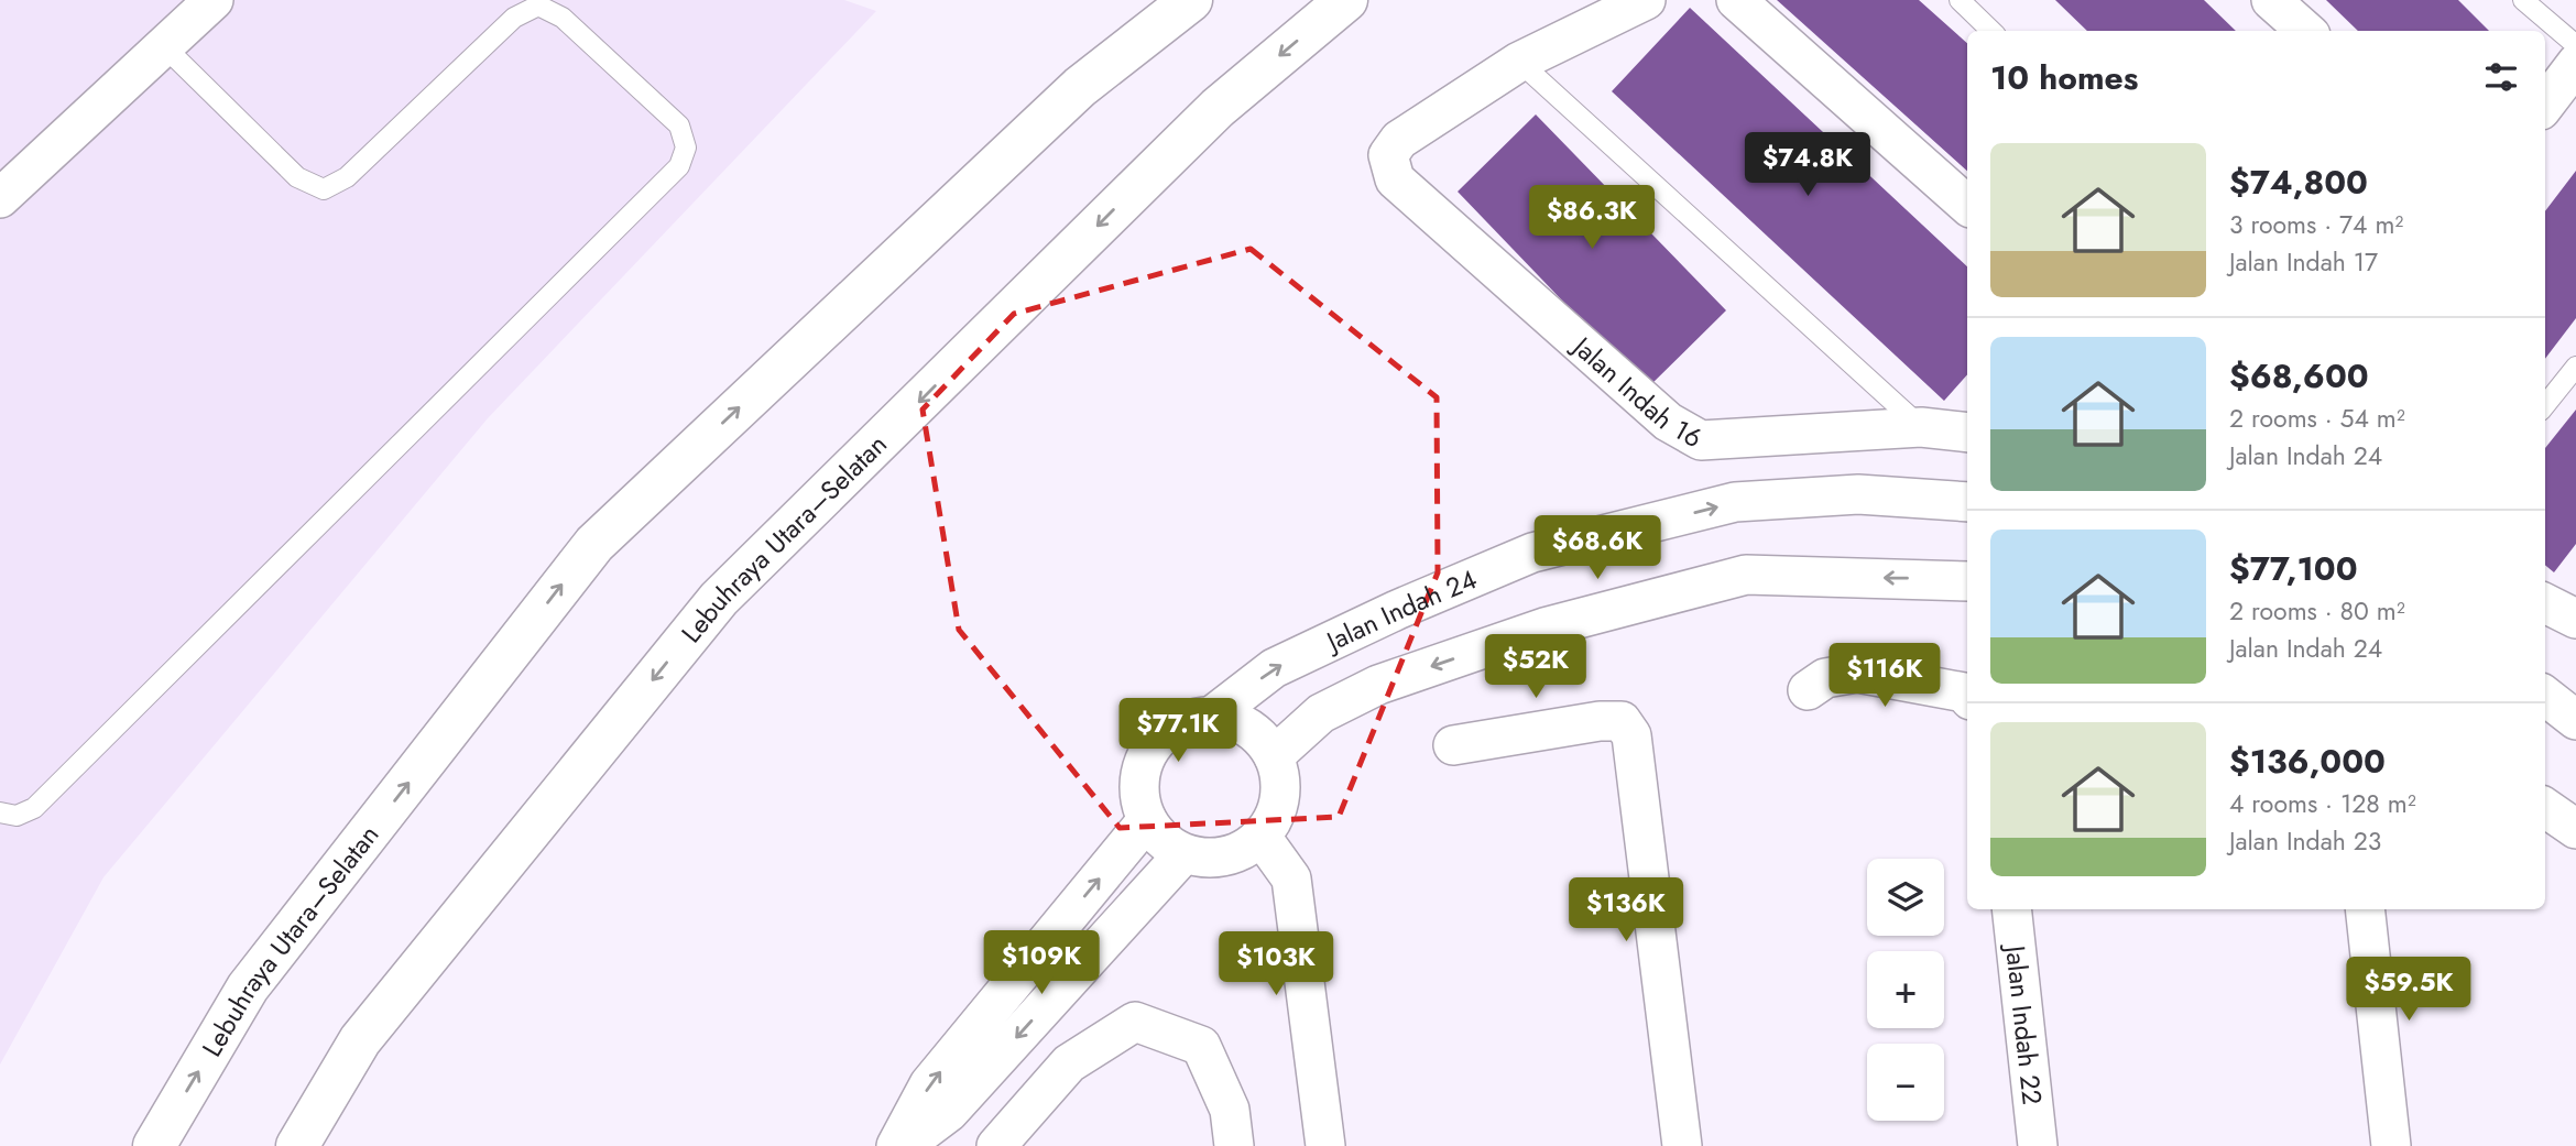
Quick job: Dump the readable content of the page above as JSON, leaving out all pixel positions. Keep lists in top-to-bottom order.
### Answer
{
  "streets": {
    "highway": ["Lebuhraya Utara–Selatan"],
    "street": ["Jalan Indah 16", "Jalan Indah 24", "Jalan Indah 22"]
  },
  "page": {
    "heading": "10 homes",
    "list": [
      {
        "name": "$74,800",
        "note": "3 rooms · 74 m² · Jalan Indah 17"
      },
      {
        "name": "$68,600",
        "note": "2 rooms · 54 m² · Jalan Indah 24"
      },
      {
        "name": "$77,100",
        "note": "2 rooms · 80 m² · Jalan Indah 24"
      },
      {
        "name": "$136,000",
        "note": "4 rooms · 128 m² · Jalan Indah 23"
      }
    ],
    "price": [
      "$74.8K",
      "$86.3K",
      "$68.6K",
      "$52K",
      "$116K",
      "$77.1K",
      "$136K",
      "$109K",
      "$103K",
      "$59.5K"
    ],
    "map_buttons": ["+", "−"]
  }
}
